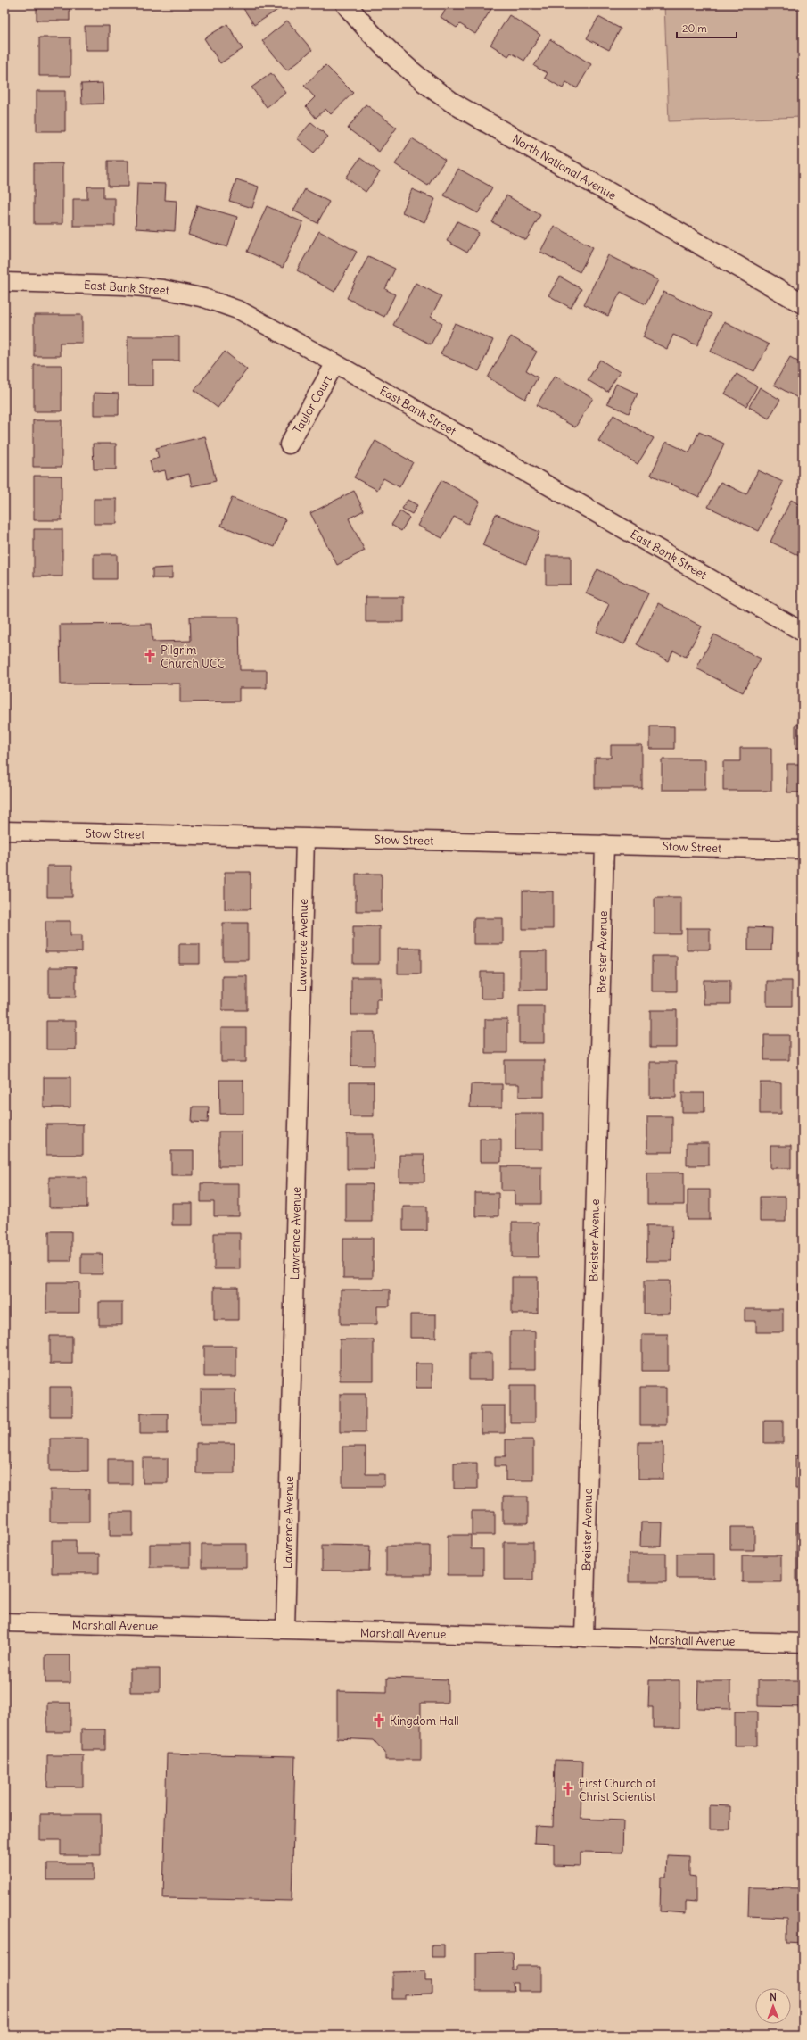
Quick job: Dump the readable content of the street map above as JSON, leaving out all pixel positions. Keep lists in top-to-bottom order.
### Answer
{
  "streets": {
    "street": [
      "North National Avenue",
      "East Bank Street",
      "Taylor Court",
      "Stow Street",
      "Lawrence Avenue",
      "Breister Avenue",
      "Marshall Avenue"
    ]
  },
  "crossings": [
    ["East Bank Street", "Taylor Court"],
    ["Stow Street", "Lawrence Avenue"],
    ["Stow Street", "Breister Avenue"],
    ["Lawrence Avenue", "Marshall Avenue"],
    ["Breister Avenue", "Marshall Avenue"]
  ],
  "places": {
    "church": ["Pilgrim Church UCC", "Kingdom Hall", "First Church of Christ Scientist"]
  },
  "scale_bar": "20 m",
  "north": "top"
}
